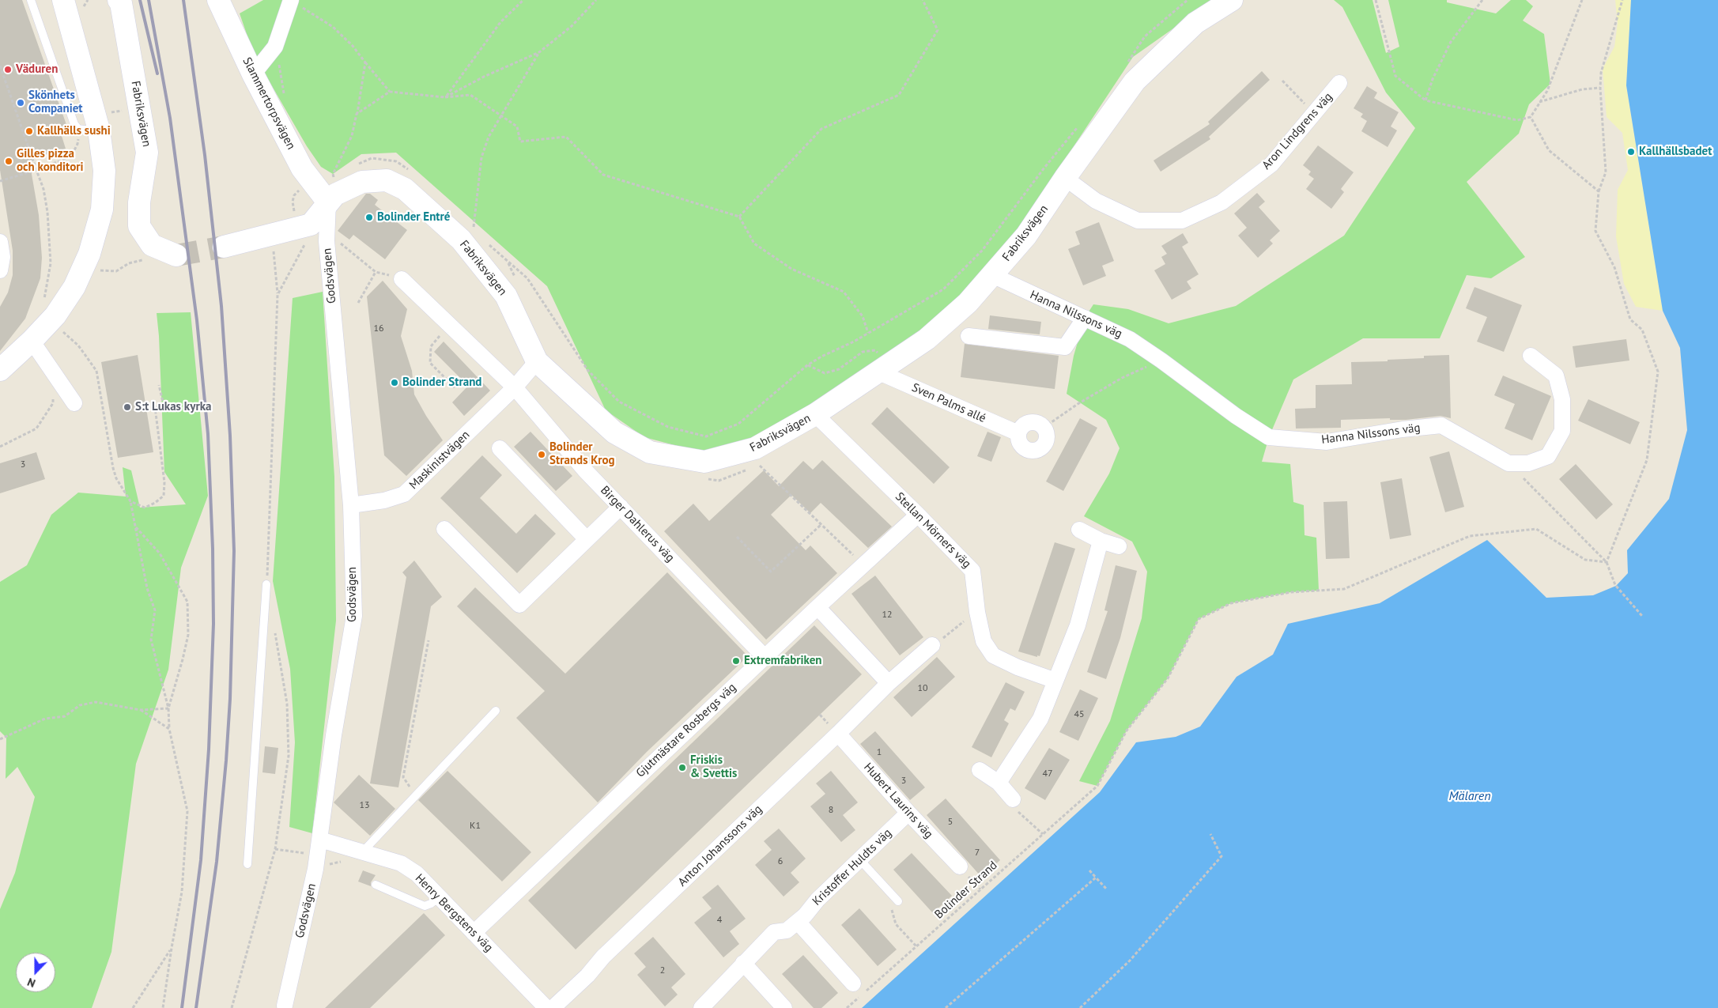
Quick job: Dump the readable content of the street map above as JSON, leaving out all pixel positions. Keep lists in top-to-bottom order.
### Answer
{
  "streets": {
    "street": [
      "Slammertorpsvägen",
      "Fabriksvägen",
      "Aron Lindgrens väg",
      "Godsvägen",
      "Hanna Nilssons väg",
      "Sven Palms allé",
      "Maskinistvägen",
      "Birger Dahlerus väg",
      "Stellan Mörners väg",
      "Gjutmästare Rosbergs väg",
      "Hubert Laurins väg",
      "Anton Johanssons väg",
      "Kristoffer Huldts väg",
      "Henry Bergstens väg"
    ],
    "path": ["Bolinder Strand"]
  },
  "crossings": [
    ["Slammertorpsvägen", "Fabriksvägen"],
    ["Slammertorpsvägen", "Godsvägen"],
    ["Fabriksvägen", "Aron Lindgrens väg"],
    ["Fabriksvägen", "Godsvägen"],
    ["Fabriksvägen", "Hanna Nilssons väg"],
    ["Fabriksvägen", "Sven Palms allé"],
    ["Fabriksvägen", "Stellan Mörners väg"],
    ["Godsvägen", "Maskinistvägen"],
    ["Godsvägen", "Henry Bergstens väg"],
    ["Maskinistvägen", "Birger Dahlerus väg"],
    ["Birger Dahlerus väg", "Gjutmästare Rosbergs väg"],
    ["Stellan Mörners väg", "Gjutmästare Rosbergs väg"],
    ["Gjutmästare Rosbergs väg", "Henry Bergstens väg"],
    ["Hubert Laurins väg", "Anton Johanssons väg"],
    ["Hubert Laurins väg", "Kristoffer Huldts väg"]
  ],
  "water": ["Mälaren"],
  "places": [
    "Väduren",
    "Skönhets Companiet",
    "Kallhälls sushi",
    "Kallhällsbadet",
    "Gilles pizza och konditori",
    "Bolinder Entré",
    "Bolinder Strand",
    "S:t Lukas kyrka",
    "Bolinder Strands Krog",
    "Extremfabriken",
    "Friskis & Svettis"
  ],
  "house_numbers": [
    "16",
    "3",
    "12",
    "10",
    "45",
    "1",
    "47",
    "3",
    "13",
    "8",
    "5",
    "K1",
    "7",
    "6",
    "4",
    "2"
  ],
  "north": "bottom"
}
